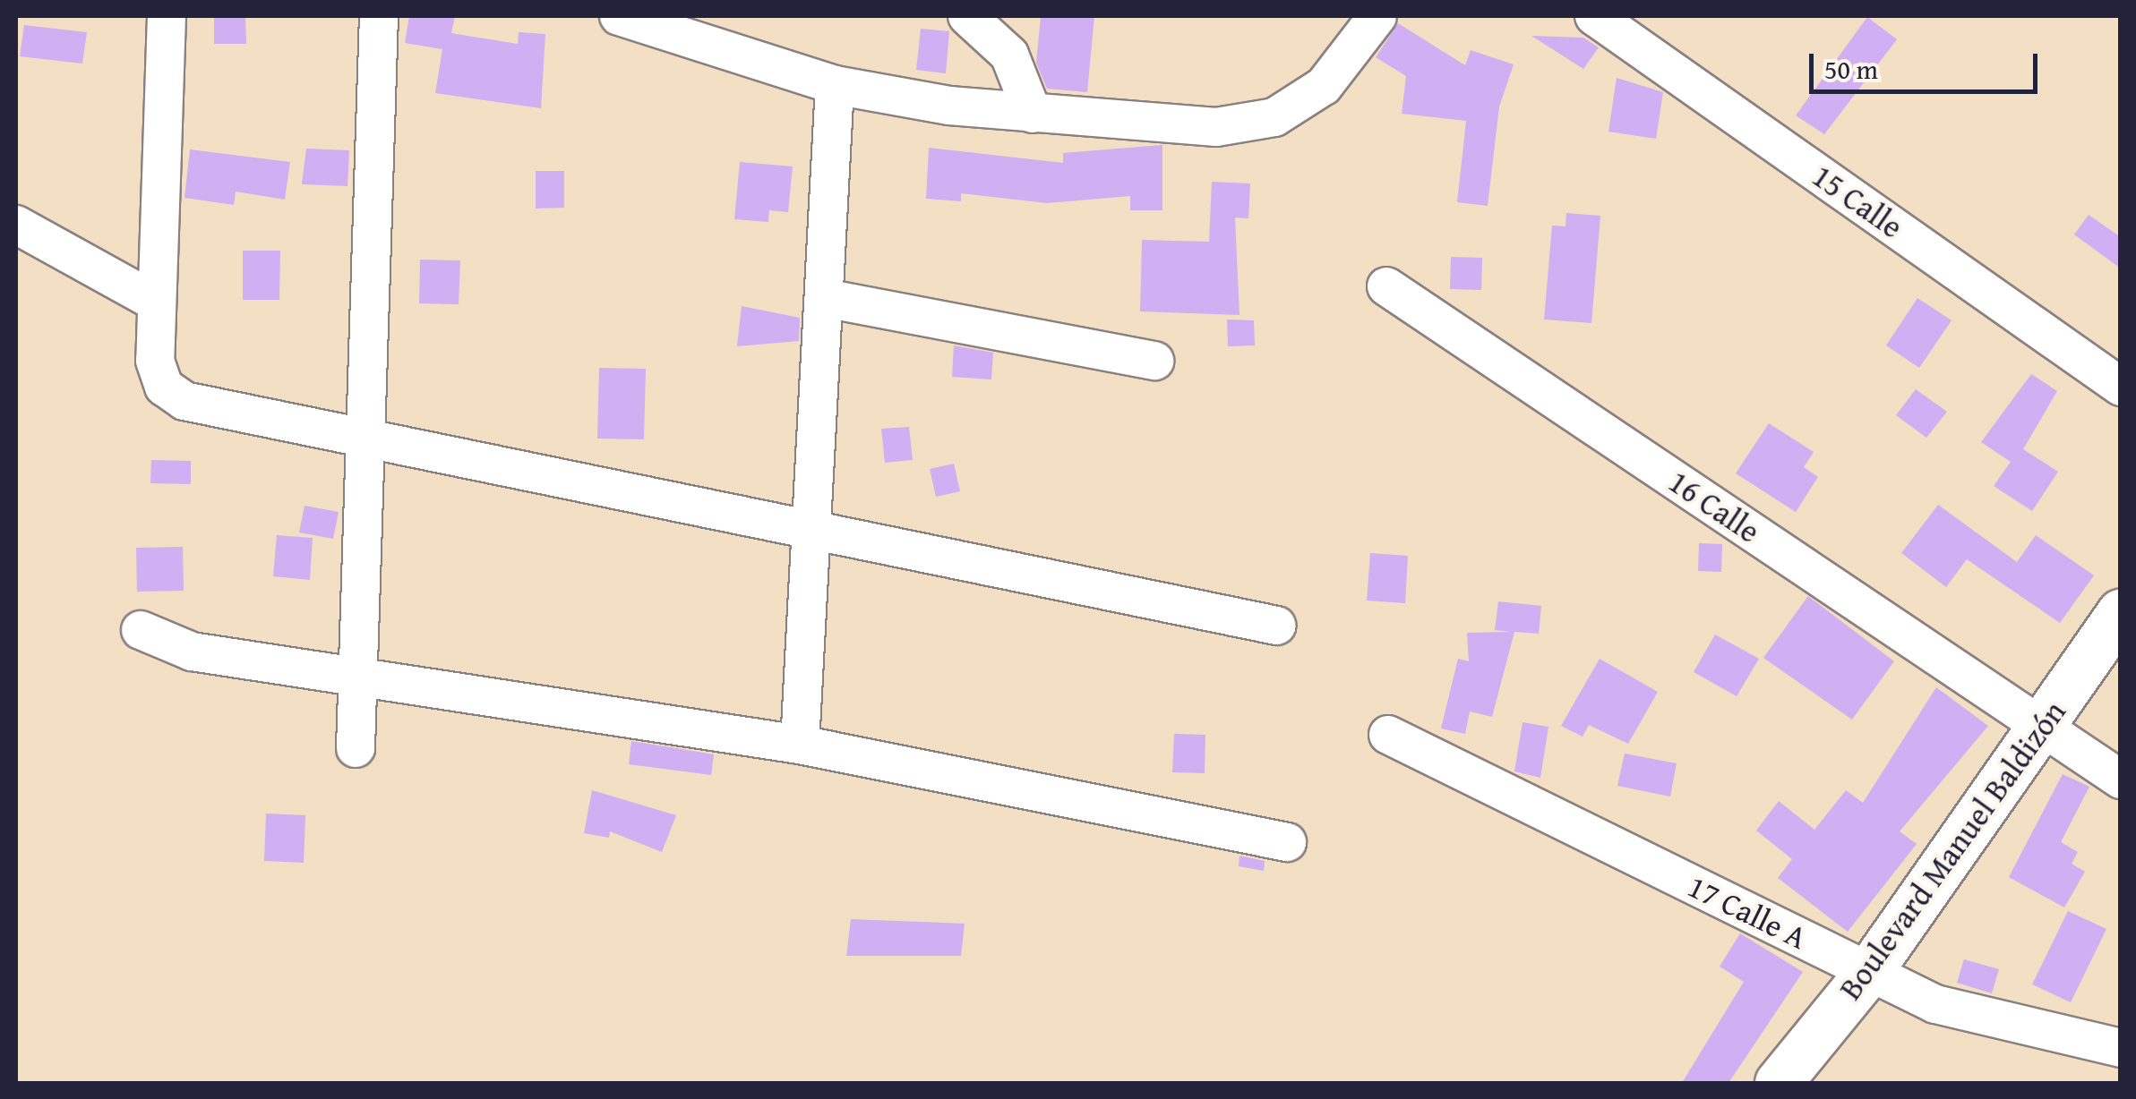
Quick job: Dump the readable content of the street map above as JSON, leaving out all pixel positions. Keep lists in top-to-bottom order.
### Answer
{
  "streets": {
    "main road": ["Boulevard Manuel Baldizón"],
    "street": ["15 Calle", "16 Calle", "17 Calle A"]
  },
  "crossings": [
    ["16 Calle", "Boulevard Manuel Baldizón"],
    ["Boulevard Manuel Baldizón", "17 Calle A"]
  ],
  "scale_bar": "50 m"
}
